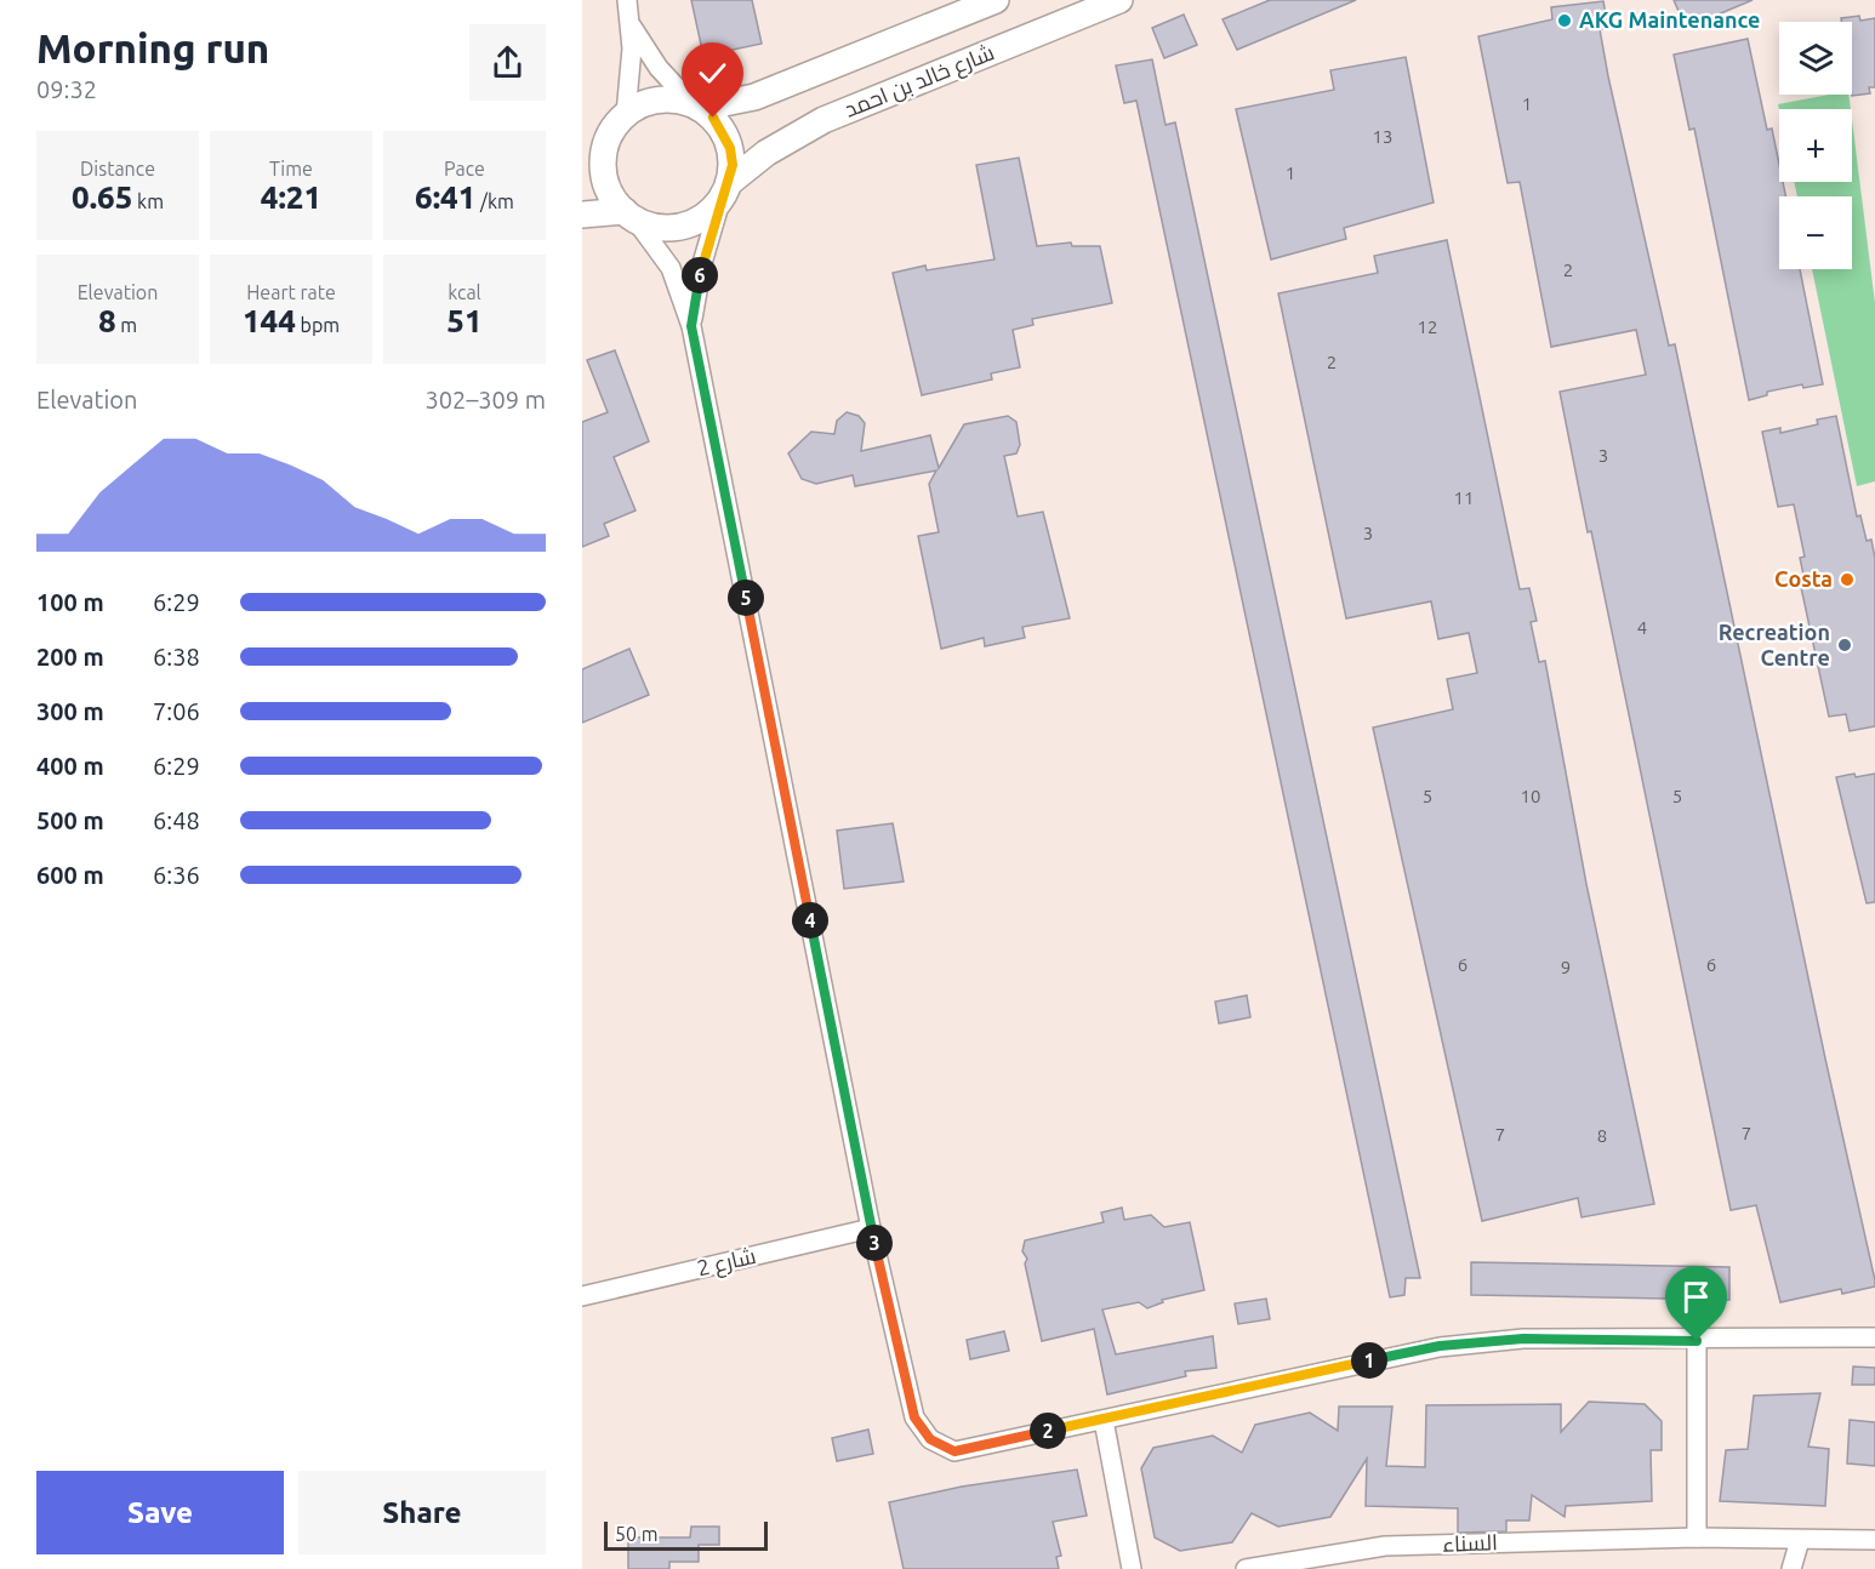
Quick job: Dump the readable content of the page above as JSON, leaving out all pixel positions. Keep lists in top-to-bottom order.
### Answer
{
  "streets": {
    "main road": ["شارع خالد بن احمد"],
    "street": ["شارع 2", "السناء"]
  },
  "places": ["AKG Maintenance", "Costa", "Recreation Centre"],
  "house_numbers": [
    "1",
    "13",
    "1",
    "2",
    "12",
    "2",
    "3",
    "11",
    "3",
    "4",
    "5",
    "10",
    "5",
    "6",
    "6",
    "9",
    "7",
    "7",
    "8"
  ],
  "scale_bar": "50 m",
  "page": {
    "heading": ["Morning run", "09:32"],
    "map_buttons": ["+", "−"],
    "stats": [
      ["Distance", "0.65 km"],
      ["Time", "4:21"],
      ["Pace", "6:41 /km"],
      ["Elevation", "8 m"],
      ["Heart rate", "144 bpm"],
      ["kcal", "51"]
    ],
    "pins": [
      "6",
      "5",
      "4",
      "3",
      "1",
      "2"
    ],
    "chart": ["Elevation", "302–309 m"],
    "list": [
      {
        "name": "100 m",
        "note": "6:29"
      },
      {
        "name": "200 m",
        "note": "6:38"
      },
      {
        "name": "300 m",
        "note": "7:06"
      },
      {
        "name": "400 m",
        "note": "6:29"
      },
      {
        "name": "500 m",
        "note": "6:48"
      },
      {
        "name": "600 m",
        "note": "6:36"
      }
    ],
    "buttons": ["Save", "Share"],
    "scale": "50 m"
  }
}
